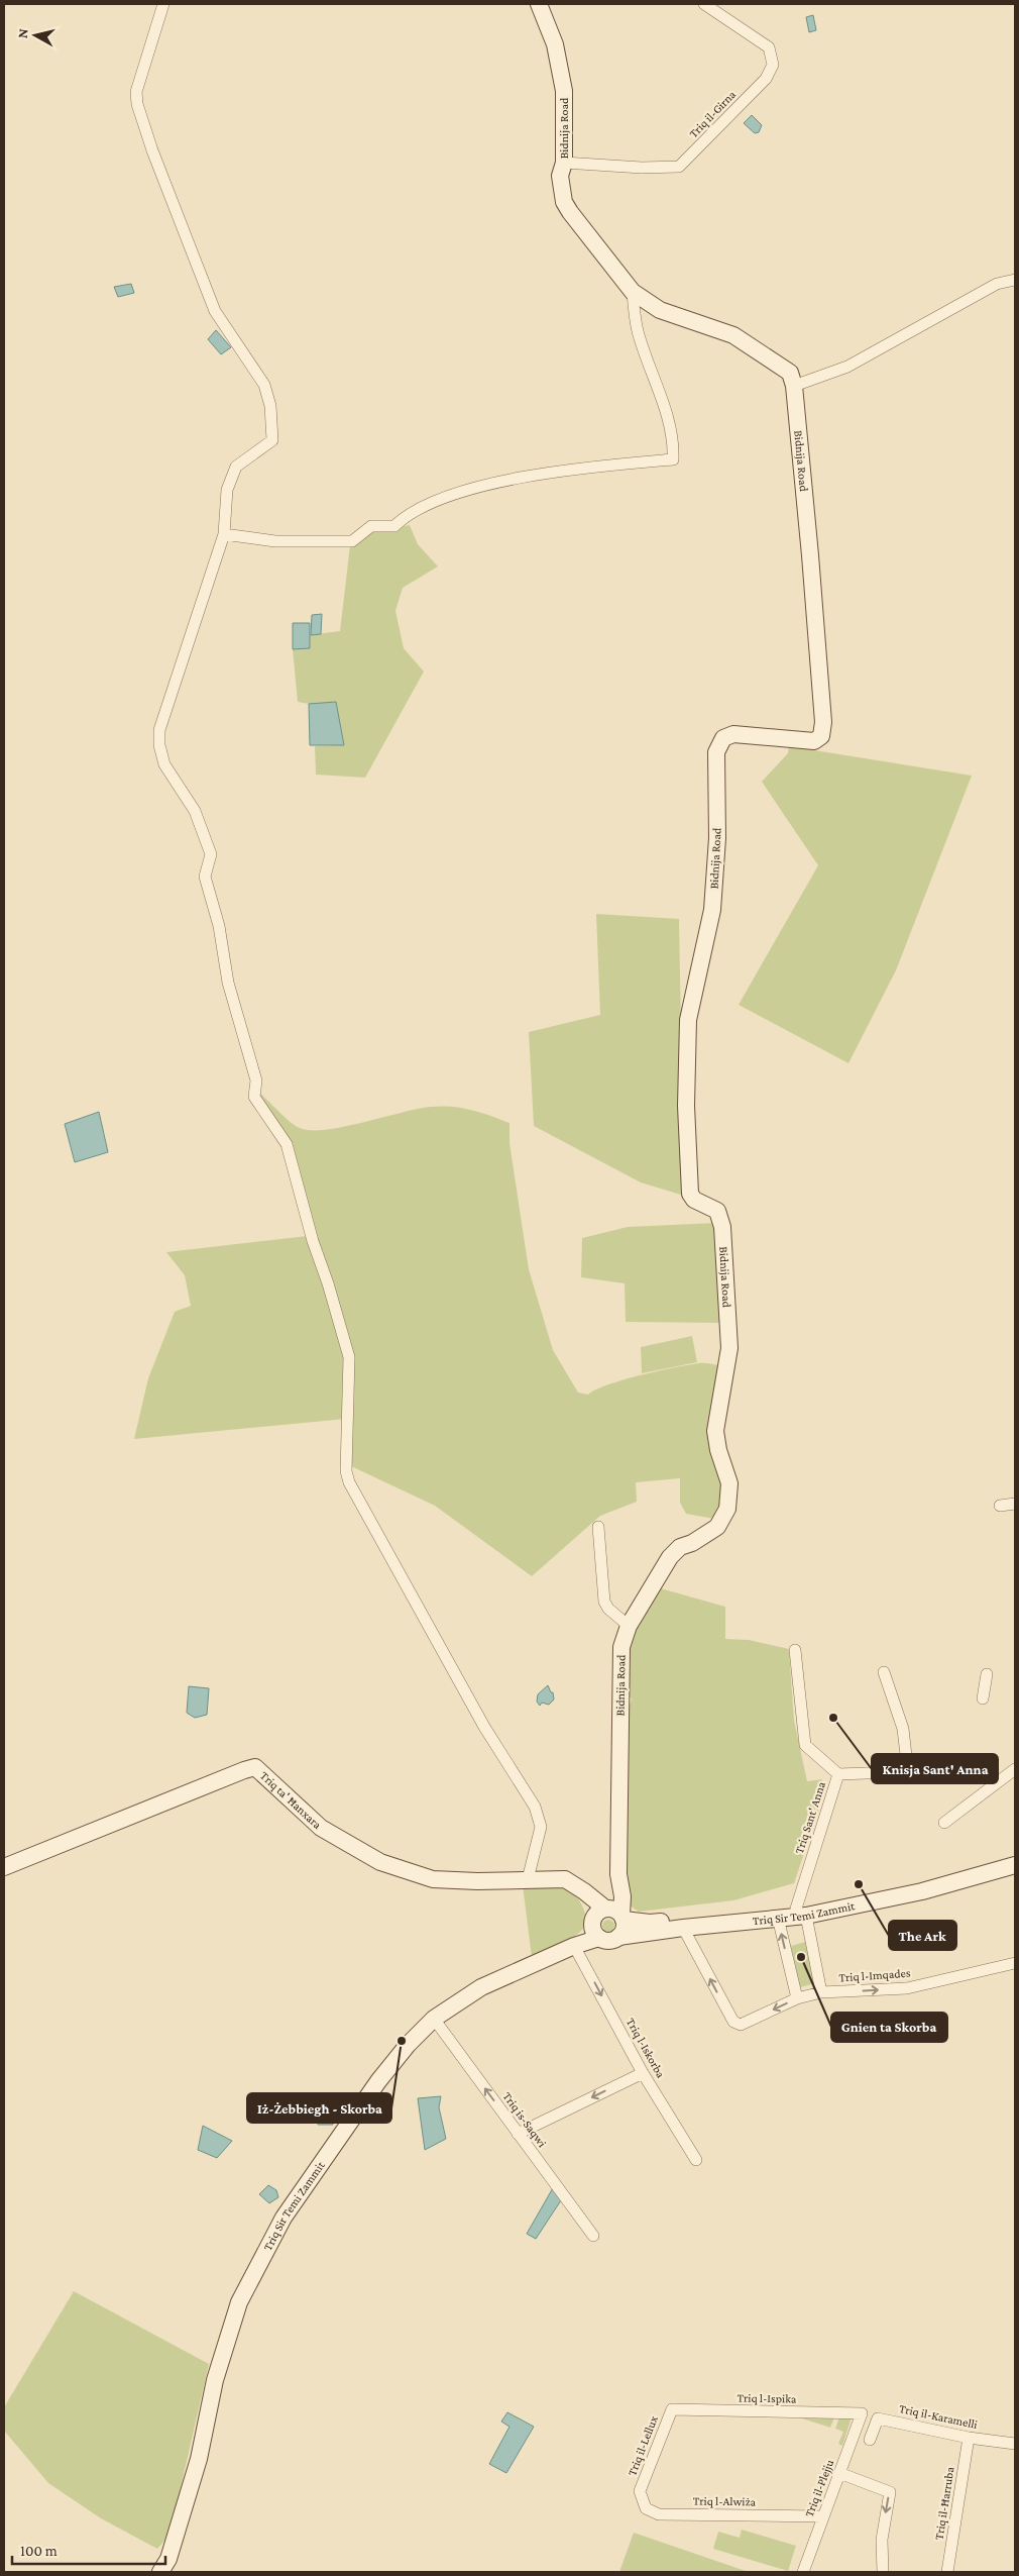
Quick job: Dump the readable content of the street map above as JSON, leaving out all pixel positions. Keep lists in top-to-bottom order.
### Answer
{
  "streets": {
    "street": [
      "Triq il-Girna",
      "Bidnija Road",
      "Triq ta' Ħanxara",
      "Triq Sant' Anna",
      "Triq Sir Temi Zammit",
      "Triq l-Imqades",
      "Triq l-Iskorba",
      "Triq is-Saqwi",
      "Triq l-Ispika",
      "Triq il-Karamelli",
      "Triq il-Lellux",
      "Triq il-Plejju",
      "Triq l-Alwiża",
      "Triq il-Ħarruba"
    ]
  },
  "crossings": [
    ["Triq il-Girna", "Bidnija Road"],
    ["Bidnija Road", "Triq ta' Ħanxara"],
    ["Bidnija Road", "Triq Sir Temi Zammit"],
    ["Triq ta' Ħanxara", "Triq Sir Temi Zammit"],
    ["Triq Sant' Anna", "Triq Sir Temi Zammit"],
    ["Triq Sant' Anna", "Triq l-Imqades"],
    ["Triq Sir Temi Zammit", "Triq l-Imqades"],
    ["Triq Sir Temi Zammit", "Triq l-Iskorba"],
    ["Triq Sir Temi Zammit", "Triq is-Saqwi"],
    ["Triq l-Ispika", "Triq il-Lellux"],
    ["Triq l-Ispika", "Triq il-Plejju"],
    ["Triq il-Karamelli", "Triq il-Ħarruba"],
    ["Triq il-Lellux", "Triq l-Alwiża"],
    ["Triq il-Plejju", "Triq l-Alwiża"]
  ],
  "one_way": ["Triq l-Iskorba", "Triq is-Saqwi"],
  "places": [
    "Knisja Sant' Anna",
    "The Ark",
    "Gnien ta Skorba",
    "Iż-Żebbiegħ - Skorba"
  ],
  "scale_bar": "100 m",
  "north": "left"
}
